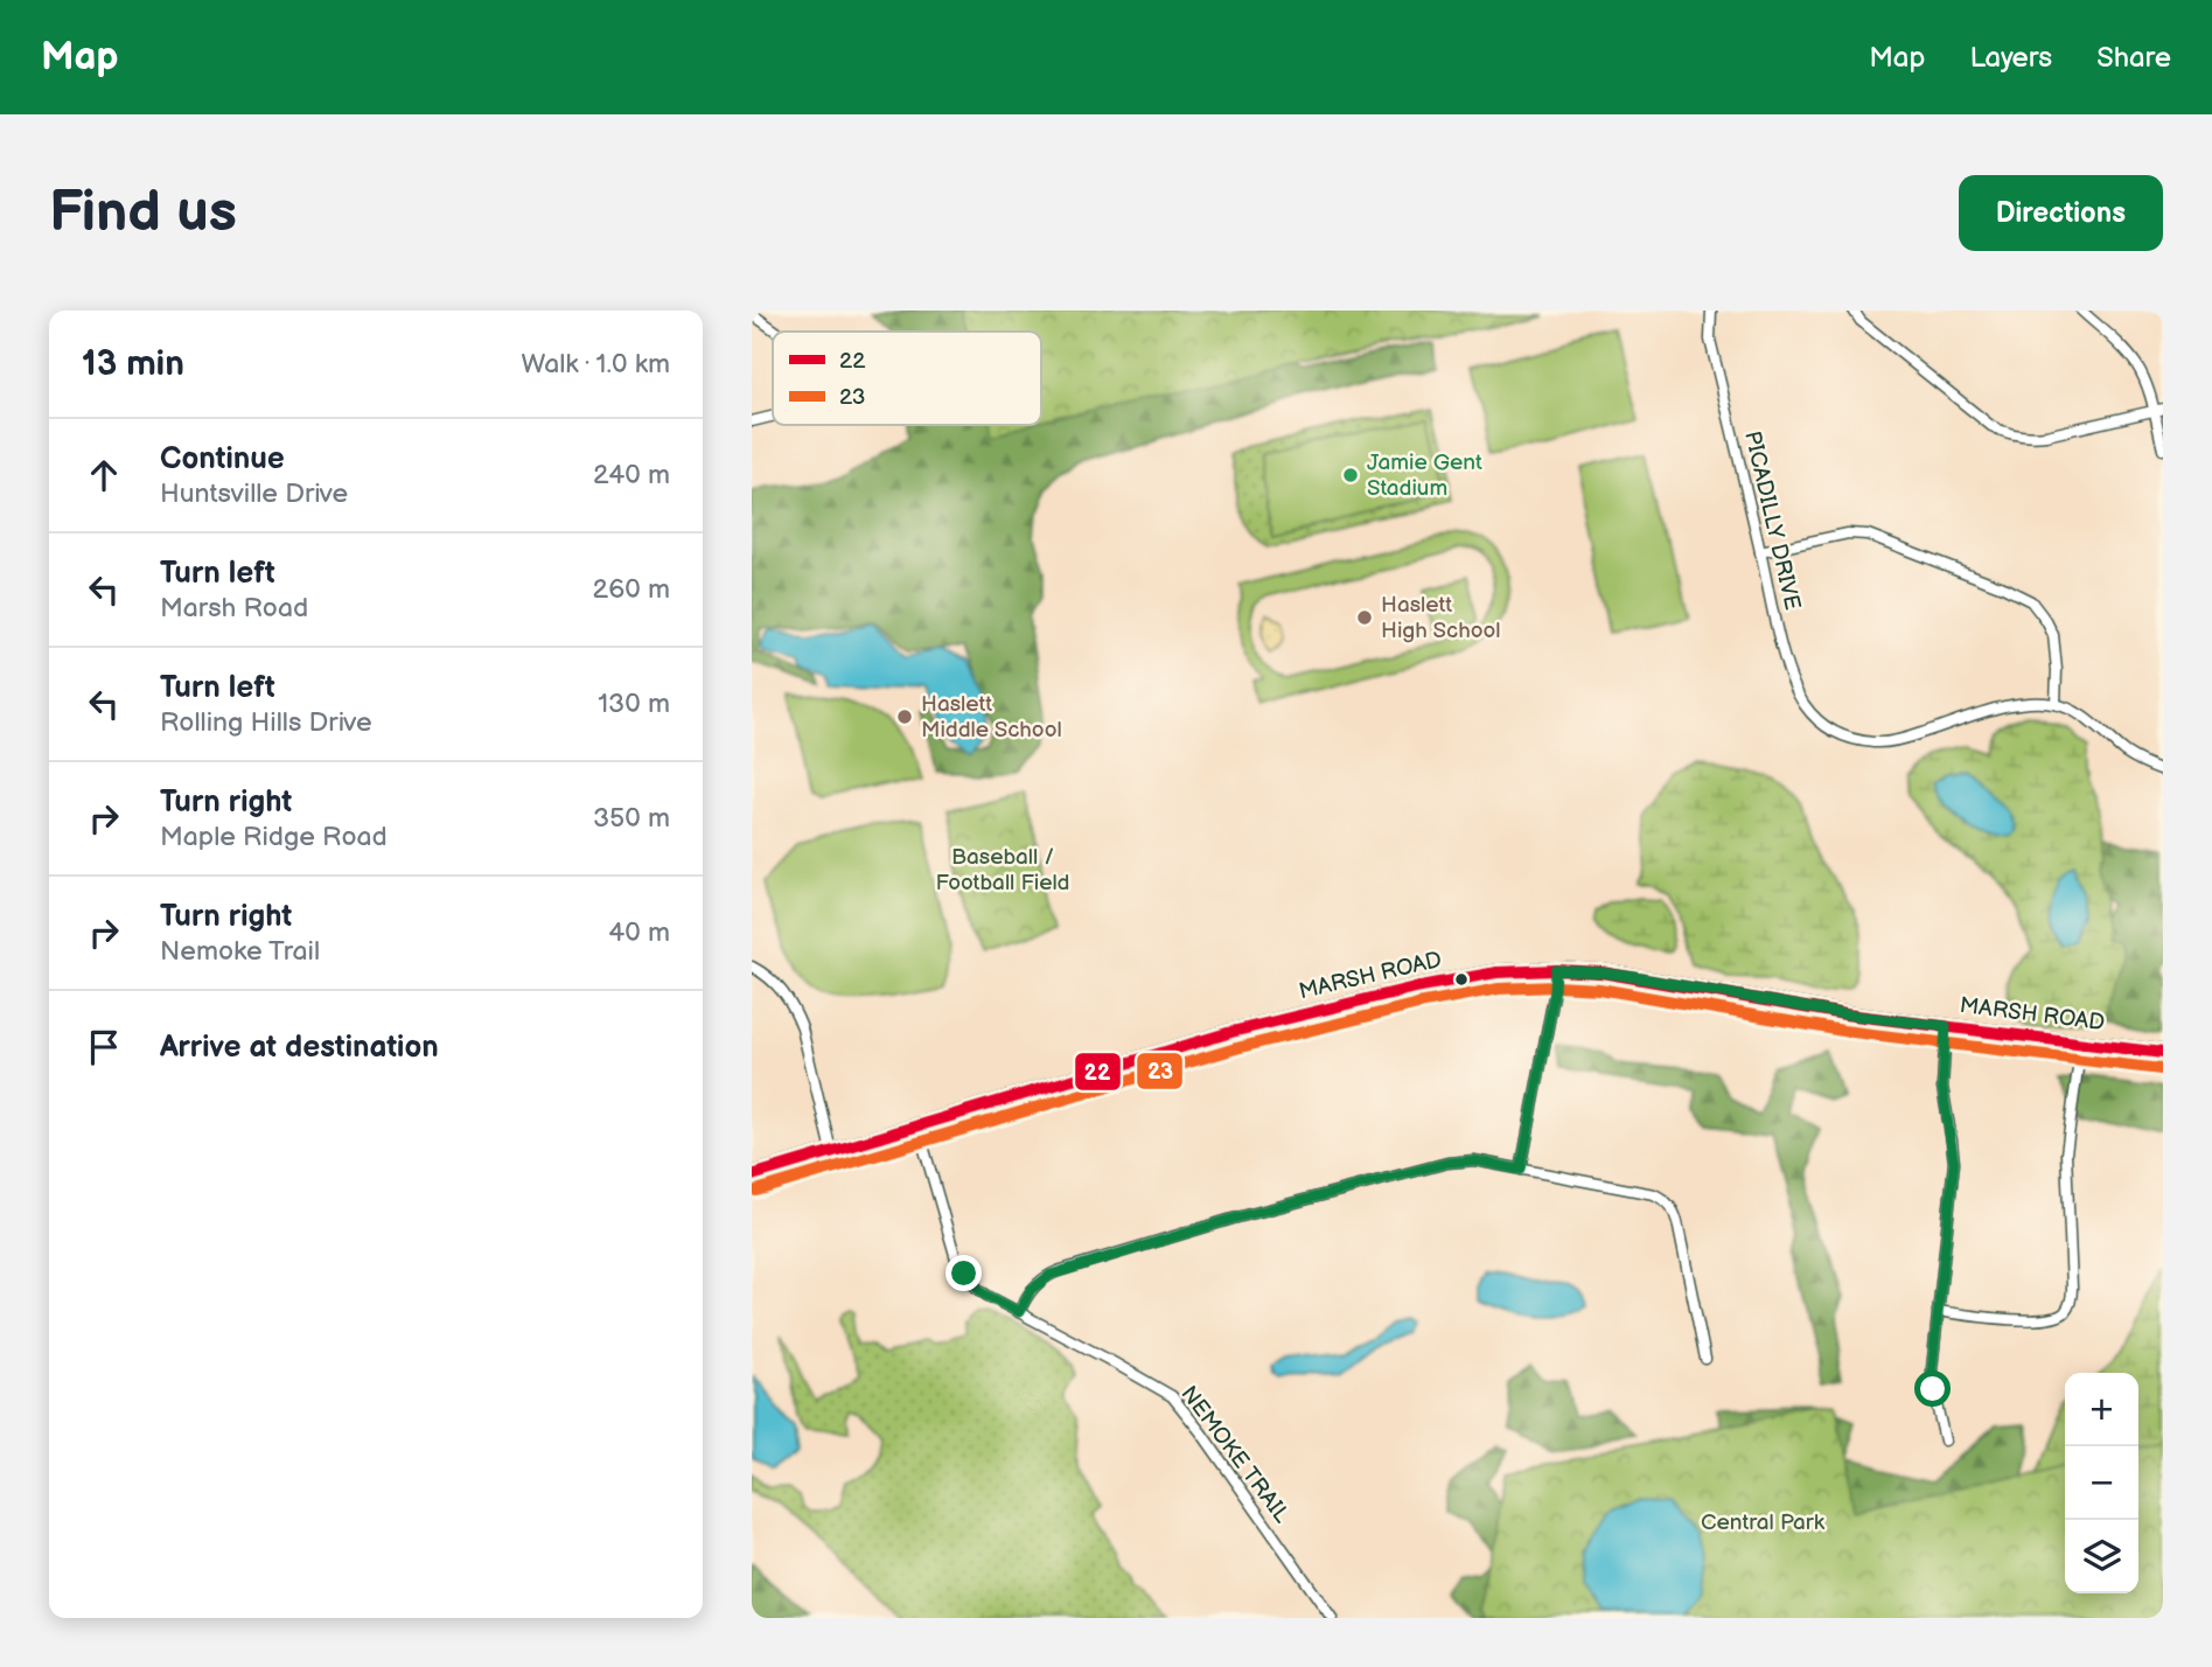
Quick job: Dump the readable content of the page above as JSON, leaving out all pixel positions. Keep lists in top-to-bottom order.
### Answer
{
  "streets": {
    "main road": ["MARSH ROAD"],
    "street": ["PICADILLY DRIVE", "NEMOKE TRAIL"]
  },
  "crossings": [
    ["MARSH ROAD", "NEMOKE TRAIL"]
  ],
  "parks": ["Baseball / Football Field", "Central Park"],
  "places": ["Jamie Gent Stadium", "Haslett High School", "Haslett Middle School"],
  "lines": ["transit line 22", "transit line 23"],
  "legend": ["22", "23"],
  "page": {
    "header": "Map",
    "nav": ["Map", "Layers", "Share"],
    "buttons": "Directions",
    "title": "Find us",
    "heading": ["13 min", "Walk · 1.0 km"],
    "list": [
      ["Continue", "Huntsville Drive", "240 m"],
      ["Turn left", "Marsh Road", "260 m"],
      ["Turn left", "Rolling Hills Drive", "130 m"],
      ["Turn right", "Maple Ridge Road", "350 m"],
      ["Turn right", "Nemoke Trail", "40 m"],
      "Arrive at destination"
    ],
    "map_buttons": ["+", "−"]
  }
}
